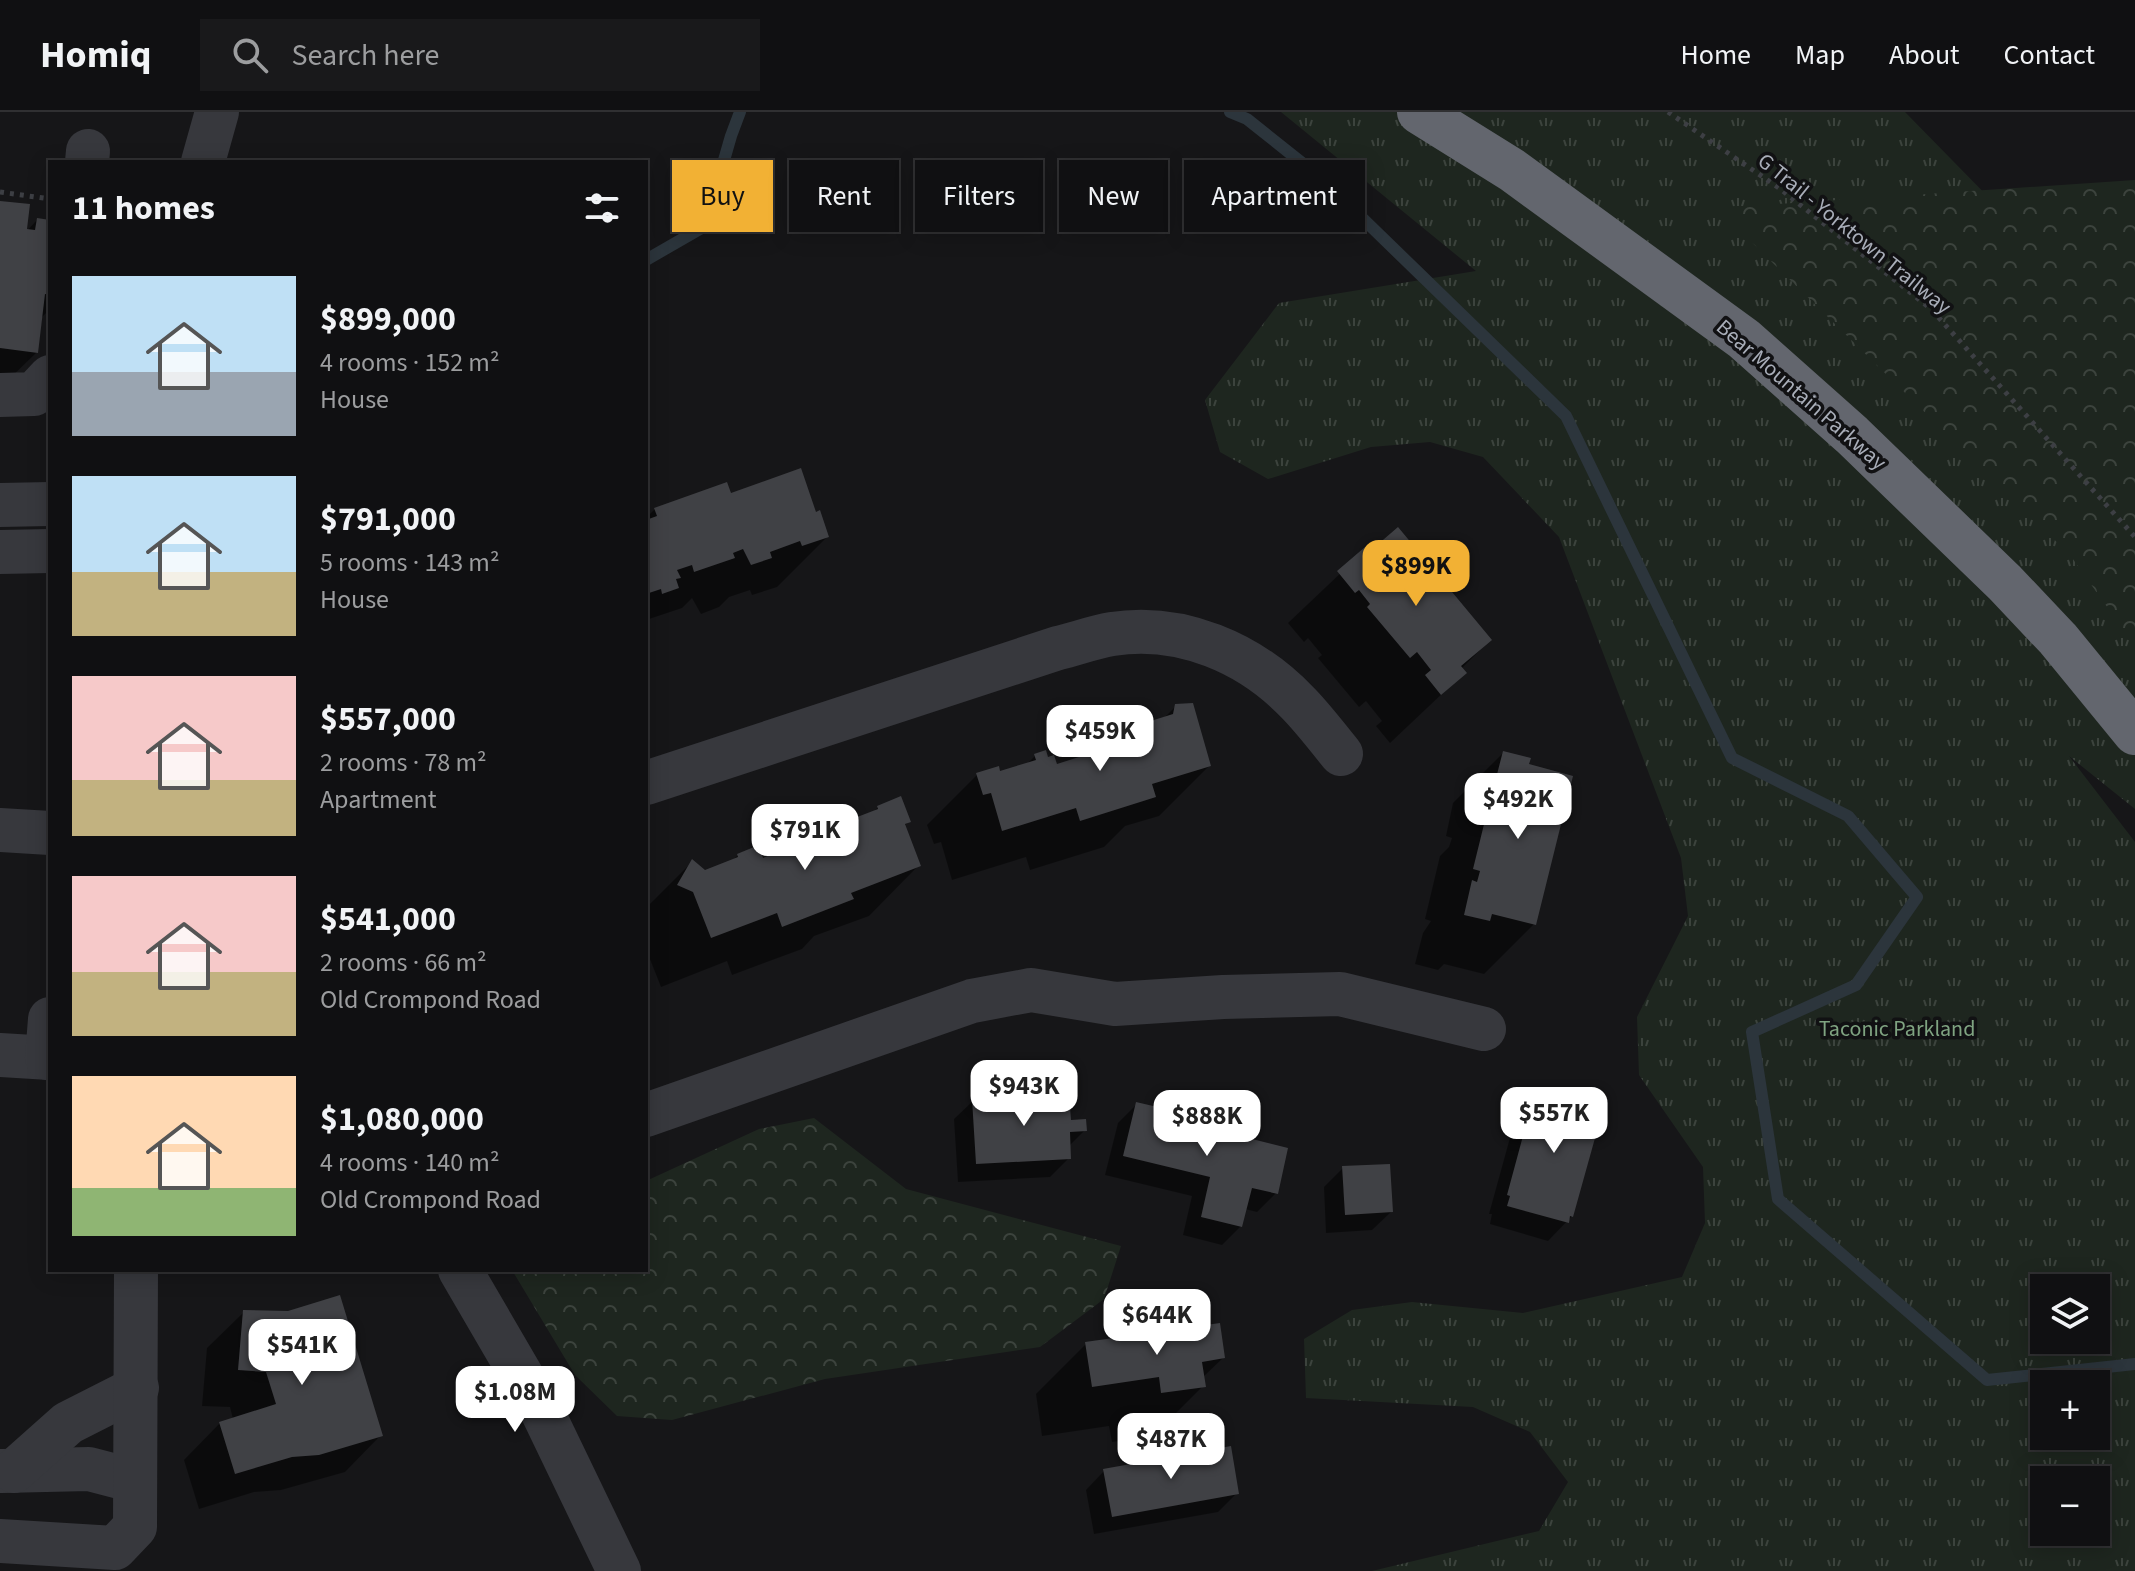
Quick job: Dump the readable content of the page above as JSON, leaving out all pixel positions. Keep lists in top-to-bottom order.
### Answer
{
  "streets": {
    "highway": ["Bear Mountain Parkway"],
    "path": ["G Trail - Yorktown Trailway"]
  },
  "parks": ["Taconic Parkland"],
  "page": {
    "header": "Homiq",
    "search": "Search here",
    "nav": [
      "Home",
      "Map",
      "About",
      "Contact"
    ],
    "chip": [
      "Buy",
      "Rent",
      "Filters",
      "New",
      "Apartment"
    ],
    "heading": "11 homes",
    "list": [
      {
        "name": "$899,000",
        "note": "4 rooms · 152 m² · House"
      },
      {
        "name": "$791,000",
        "note": "5 rooms · 143 m² · House"
      },
      {
        "name": "$557,000",
        "note": "2 rooms · 78 m² · Apartment"
      },
      {
        "name": "$541,000",
        "note": "2 rooms · 66 m² · Old Crompond Road"
      },
      {
        "name": "$1,080,000",
        "note": "4 rooms · 140 m² · Old Crompond Road"
      }
    ],
    "price": [
      "$899K",
      "$459K",
      "$492K",
      "$791K",
      "$943K",
      "$557K",
      "$888K",
      "$644K",
      "$541K",
      "$1.08M",
      "$487K"
    ],
    "map_buttons": ["+", "−"]
  }
}
